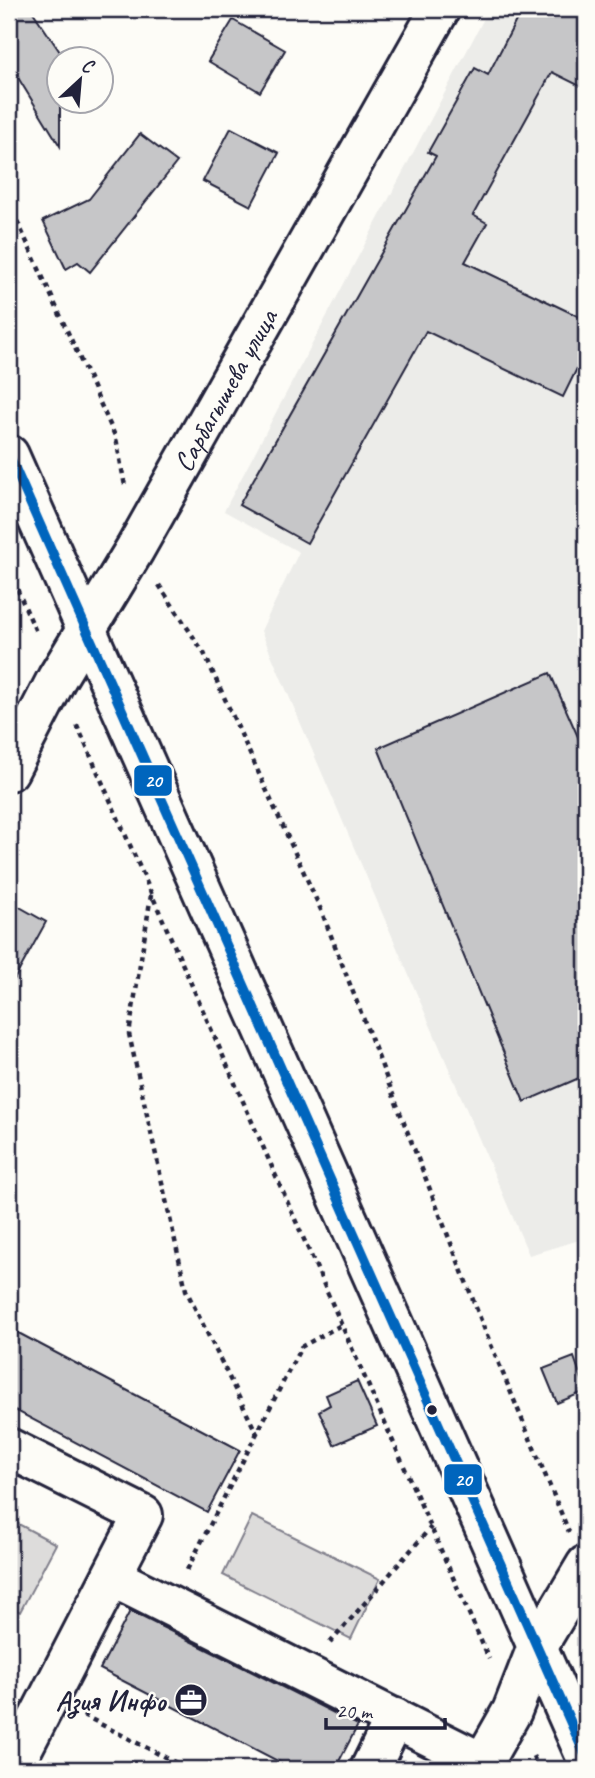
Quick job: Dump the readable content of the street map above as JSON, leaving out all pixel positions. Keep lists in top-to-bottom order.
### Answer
{
  "streets": {
    "main road": ["Сарбагышева улица"]
  },
  "places": {
    "office": ["Азия Инфо"]
  },
  "lines": ["transit line 20"],
  "scale_bar": "20 m",
  "north": "top right"
}
